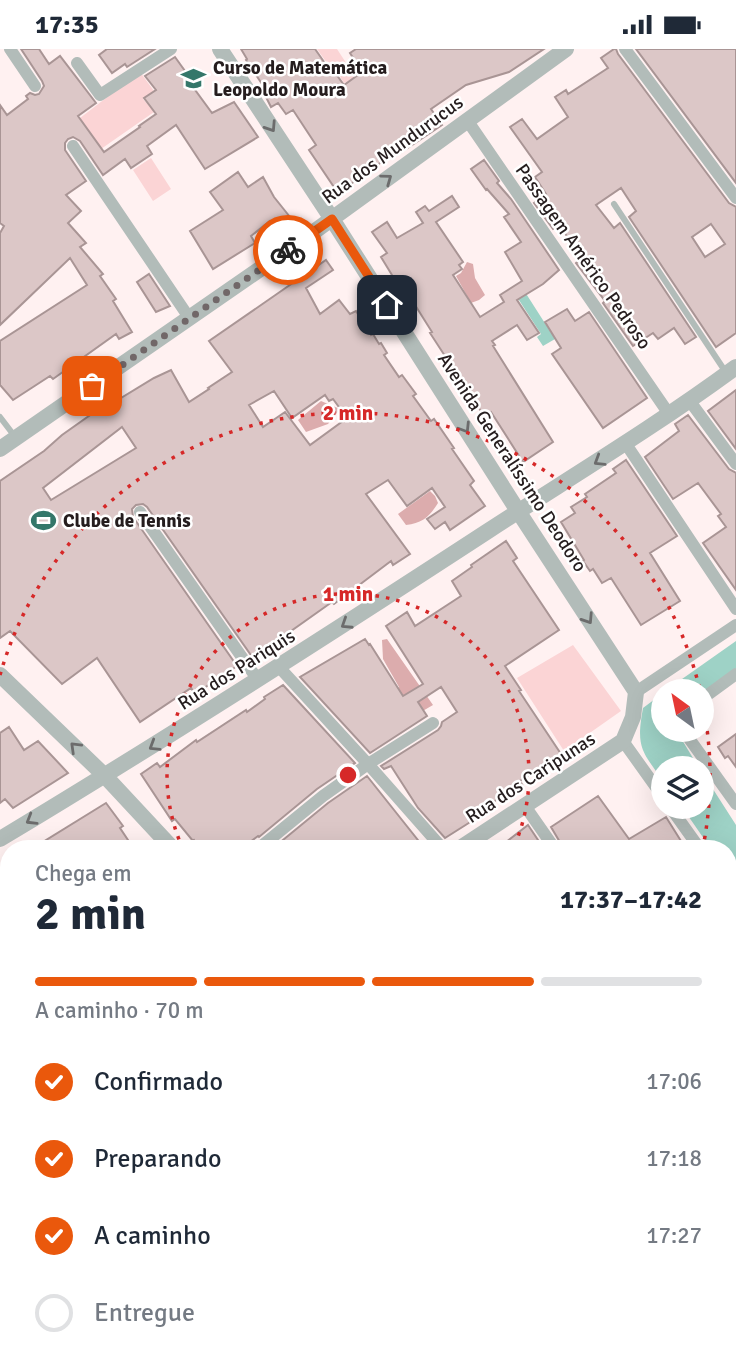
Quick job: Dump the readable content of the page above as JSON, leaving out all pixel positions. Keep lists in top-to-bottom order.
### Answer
{
  "streets": {
    "street": [
      "Rua dos Mundurucus",
      "Passagem Américo Pedroso",
      "Avenida Generalíssimo Deodoro",
      "Rua dos Pariquis",
      "Rua dos Caripunas"
    ]
  },
  "crossings": [
    ["Rua dos Mundurucus", "Passagem Américo Pedroso"],
    ["Rua dos Mundurucus", "Avenida Generalíssimo Deodoro"],
    ["Passagem Américo Pedroso", "Rua dos Pariquis"],
    ["Avenida Generalíssimo Deodoro", "Rua dos Pariquis"]
  ],
  "one_way": ["Avenida Generalíssimo Deodoro", "Rua dos Pariquis"],
  "places": {
    "school or university": ["Curso de Matemática Leopoldo Moura"],
    "sports": ["Clube de Tennis"]
  },
  "north": "top left",
  "page": {
    "status": "17:35",
    "heading": ["2 min", "Chega em", "17:37–17:42"],
    "bar": "A caminho · 70 m",
    "list": [
      ["Confirmado", "17:06"],
      ["Preparando", "17:18"],
      ["A caminho", "17:27"],
      "Entregue"
    ]
  },
  "rings": ["2 min", "1 min"]
}
